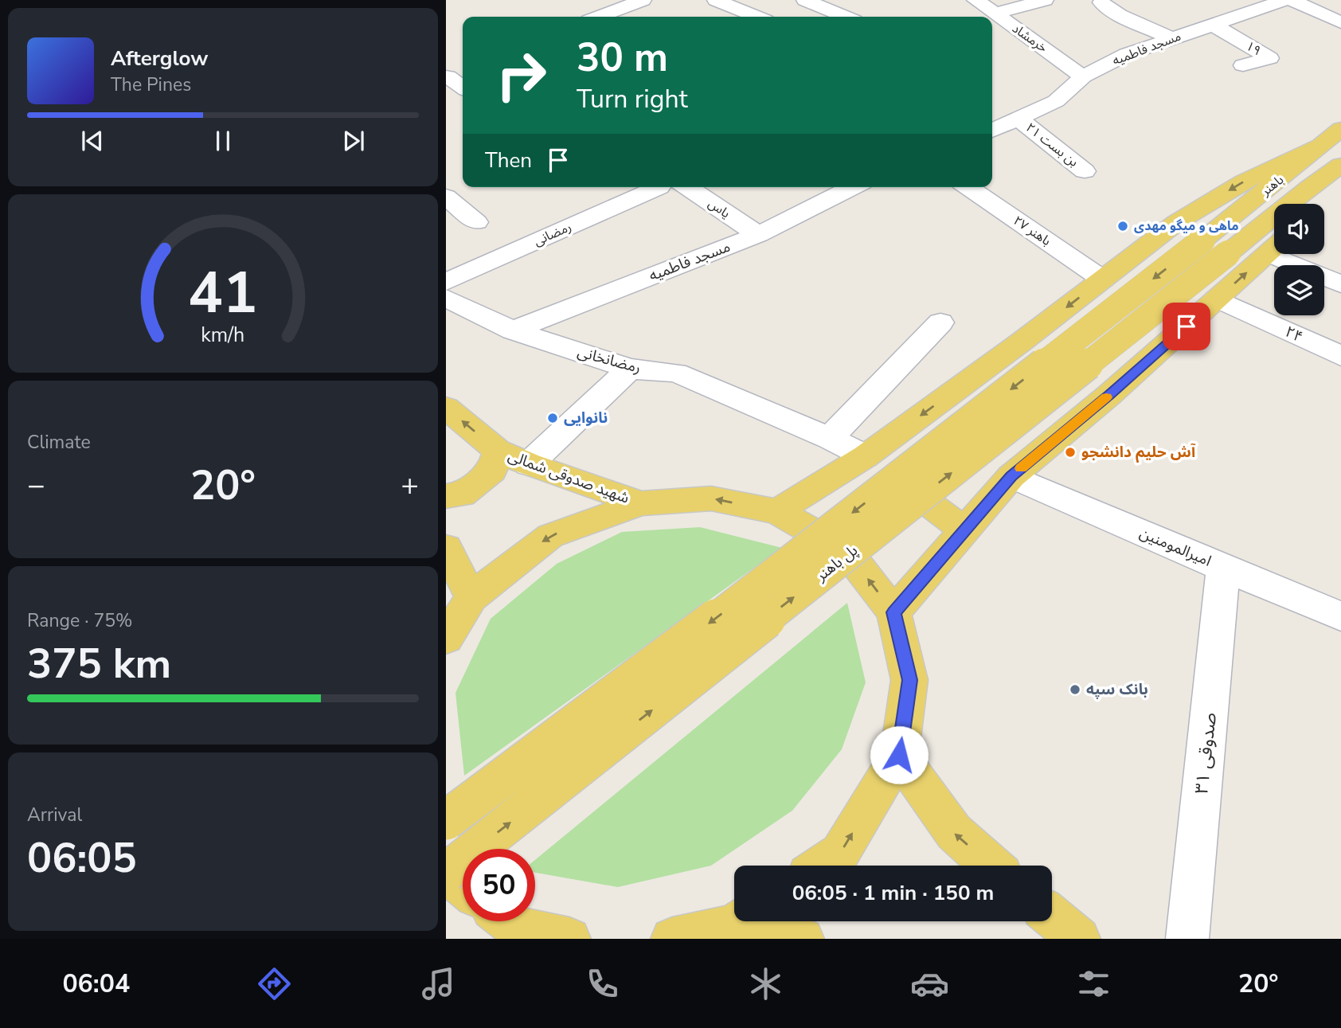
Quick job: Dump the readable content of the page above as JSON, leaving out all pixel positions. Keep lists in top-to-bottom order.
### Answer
{
  "streets": {
    "main road": ["باهنر", "شهید صدوقی شمالی", "پل باهنر"],
    "street": [
      "خرمشاد",
      "مسجد فاطمیه",
      "۱۹",
      "بن بست ۲۱",
      "یاس",
      "باهنر ۲۷",
      "رمضانی",
      "۲۴",
      "رمضانخانی",
      "امیرالمومنین",
      "صدوقی ۳۱"
    ]
  },
  "crossings": [
    ["خرمشاد", "مسجد فاطمیه"],
    ["مسجد فاطمیه", "۱۹"],
    ["مسجد فاطمیه", "بن بست ۲۱"],
    ["مسجد فاطمیه", "یاس"],
    ["مسجد فاطمیه", "رمضانخانی"],
    ["باهنر", "پل باهنر"],
    ["امیرالمومنین", "صدوقی ۳۱"]
  ],
  "places": [
    "ماهی و میگو مهدی",
    "نانوایی",
    "آش حلیم دانشجو",
    "بانک سپه"
  ],
  "page": {
    "turn": ["30 m", "Turn right"],
    "song": ["Afterglow", "The Pines"],
    "then": "Then",
    "tile": [
      "Climate",
      ["Range · 75%", "375 km"],
      ["Arrival", "06:05"]
    ],
    "heat": ["−", "20°", "+"],
    "limit": "50",
    "trip": "06:05 · 1 min · 150 m",
    "tabs": ["06:04", "20°"],
    "gauge": ["41", "km/h"]
  }
}
